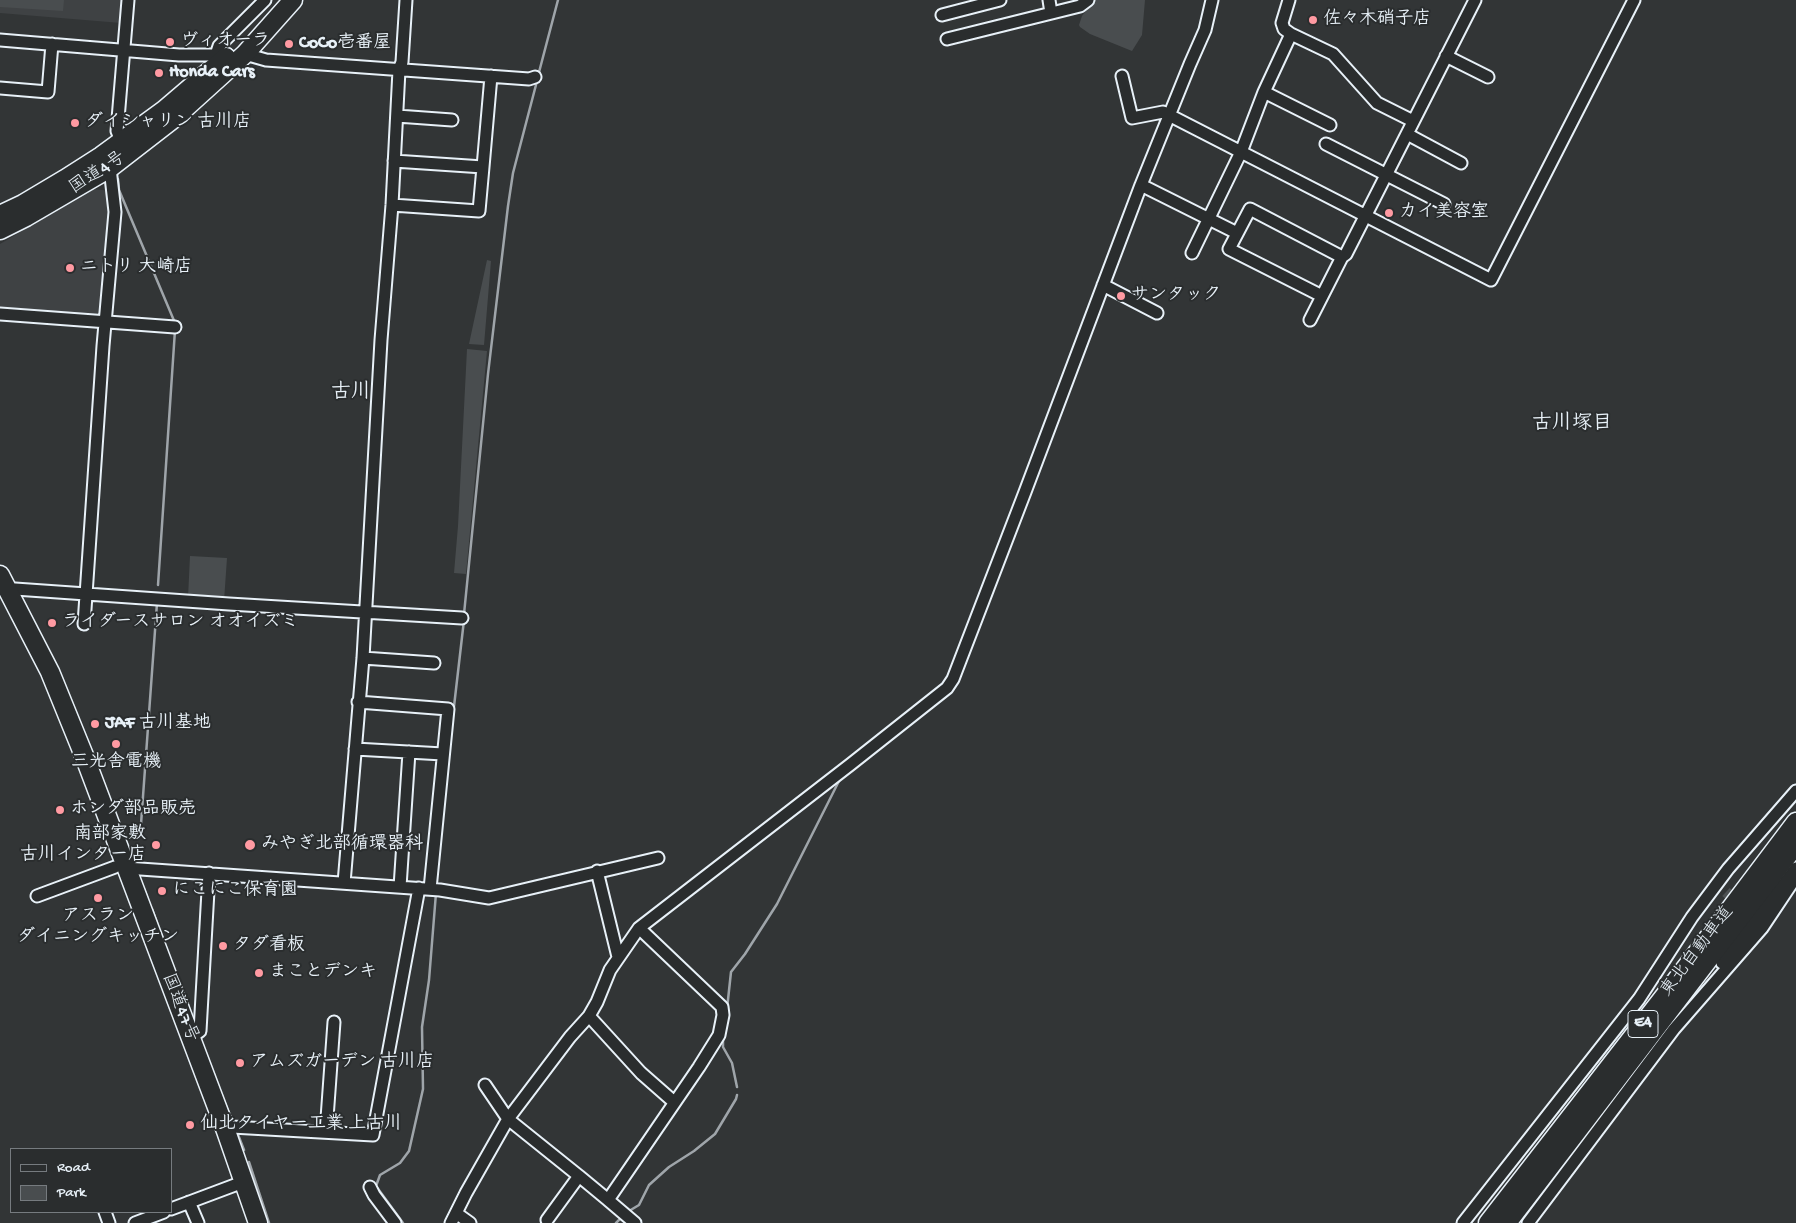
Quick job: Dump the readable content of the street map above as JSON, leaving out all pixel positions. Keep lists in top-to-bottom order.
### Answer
{
  "streets": {
    "highway": [
      "国道4号",
      "東北自動車道",
      "国道47号",
      "E4"
    ]
  },
  "districts": ["古川", "古川塚目"],
  "places": [
    "佐々木硝子店",
    "ヴィオーラ",
    "CoCo壱番屋",
    "Honda Cars",
    "ダイシャリン 古川店",
    "カイ美容室",
    "ニトリ 大崎店",
    "サンタック",
    "ライダースサロン オオイズミ",
    "JAF 古川基地",
    "三光舎電機",
    "ホンダ部品販売",
    "南部家敷 古川インター店",
    "みやぎ北部循環器科",
    "にこにこ保育園",
    "アスラン ダイニングキッチン",
    "タダ看板",
    "まことデンキ",
    "アムズガーデン 古川店",
    "仙北タイヤー工業 上古川"
  ],
  "legend": ["Road", "Park"]
}
